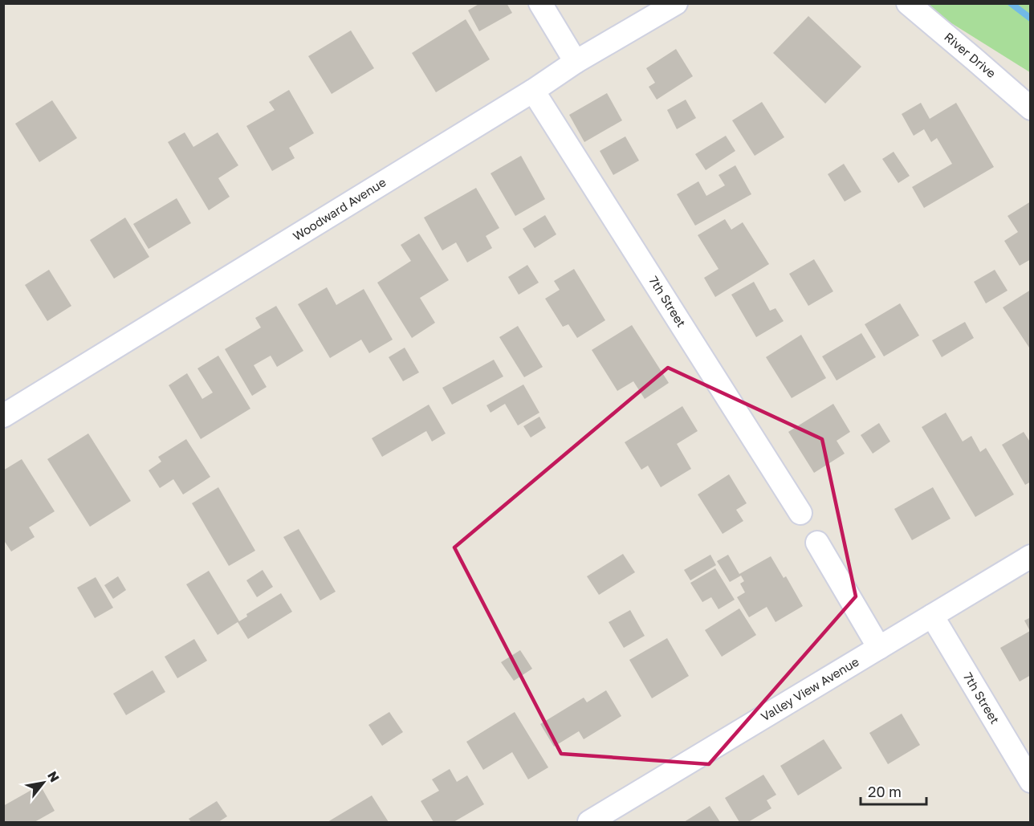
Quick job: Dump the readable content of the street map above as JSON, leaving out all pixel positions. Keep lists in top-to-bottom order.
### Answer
{
  "streets": {
    "street": [
      "River Drive",
      "Woodward Avenue",
      "7th Street",
      "Valley View Avenue"
    ]
  },
  "crossings": [
    ["Woodward Avenue", "7th Street"],
    ["7th Street", "Valley View Avenue"]
  ],
  "scale_bar": "20 m",
  "north": "top right"
}
